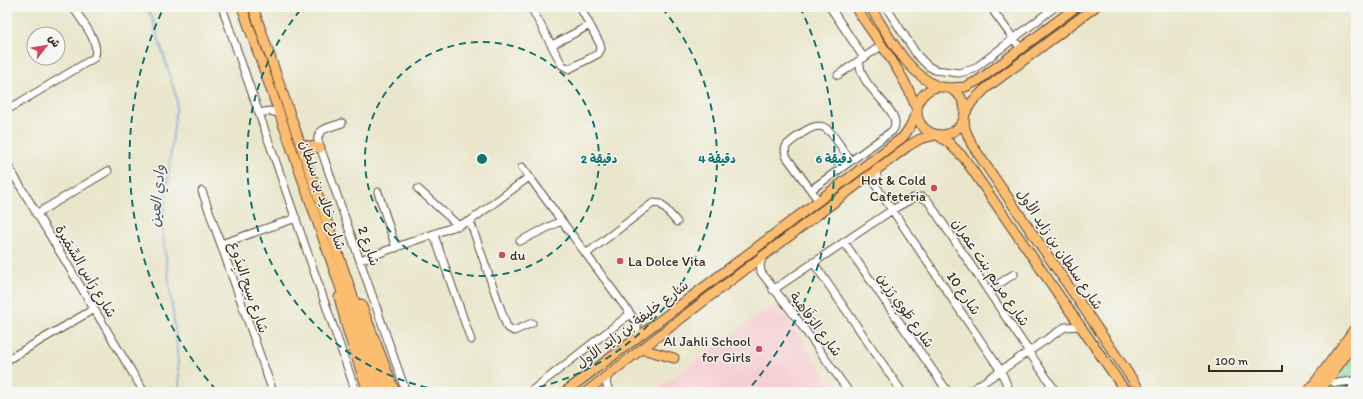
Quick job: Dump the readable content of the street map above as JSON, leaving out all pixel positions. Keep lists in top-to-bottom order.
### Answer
{
  "streets": {
    "main road": ["شارع خالِد بن سلطان", "شارع سلطان بن زايد الأول", "شارع خليفة بن زايد الأول"],
    "street": [
      "شارع 2",
      "شارع رَأس السِّمَيرة",
      "شارع مريم بنت عمران",
      "شارع سِيح البِدُوع",
      "شارع 10",
      "شارع طَوِي رَزِين",
      "شارع الرَفَاهِية"
    ]
  },
  "crossings": [
    ["شارع سلطان بن زايد الأول", "شارع خليفة بن زايد الأول"],
    ["شارع مريم بنت عمران", "شارع 10"],
    ["شارع مريم بنت عمران", "شارع طَوِي رَزِين"],
    ["شارع مريم بنت عمران", "شارع الرَفَاهِية"]
  ],
  "water": ["وادي العين"],
  "places": [
    "Hot & Cold Cafeteria",
    "du",
    "La Dolce Vita",
    "Al Jahli School for Girls"
  ],
  "scale_bar": "100 m",
  "north": "top right",
  "rings": ["2 دقيقة", "4 دقيقة", "6 دقيقة"]
}
